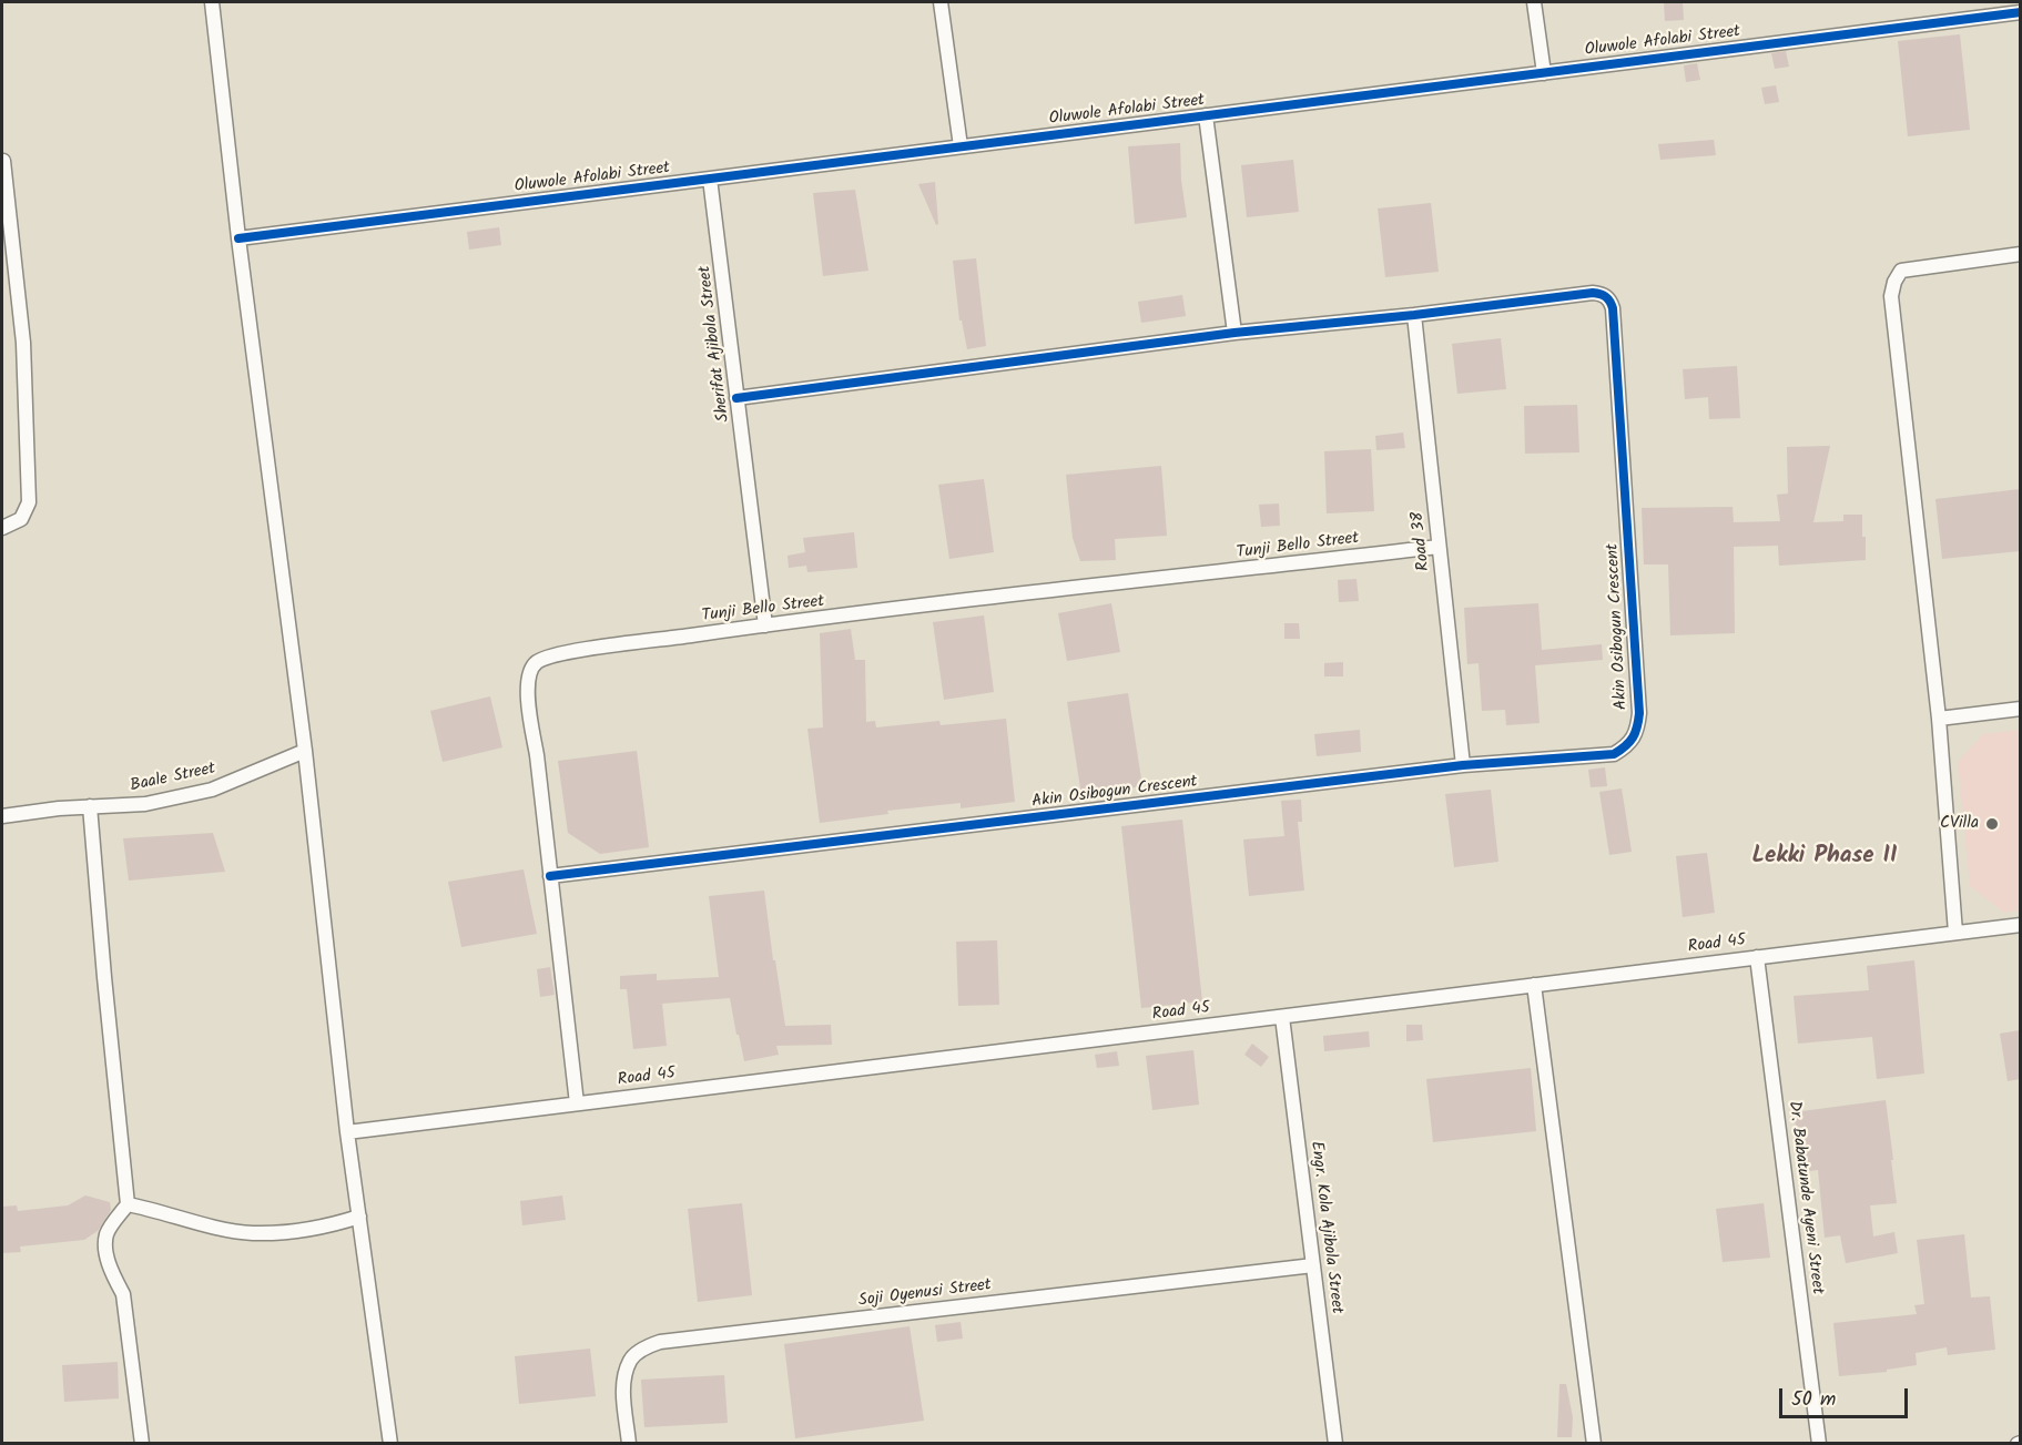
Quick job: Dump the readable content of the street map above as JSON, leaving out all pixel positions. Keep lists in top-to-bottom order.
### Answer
{
  "streets": {
    "street": [
      "Oluwole Afolabi Street",
      "Sherifat Ajibola Street",
      "Road 38",
      "Tunji Bello Street",
      "Akin Osibogun Crescent",
      "Baale Street",
      "Road 45",
      "Dr. Babatunde Ayeni Street",
      "Engr. Kola Ajibola Street",
      "Soji Oyenusi Street"
    ]
  },
  "crossings": [
    ["Oluwole Afolabi Street", "Sherifat Ajibola Street"],
    ["Sherifat Ajibola Street", "Tunji Bello Street"],
    ["Sherifat Ajibola Street", "Akin Osibogun Crescent"],
    ["Road 38", "Tunji Bello Street"],
    ["Road 38", "Akin Osibogun Crescent"],
    ["Tunji Bello Street", "Akin Osibogun Crescent"],
    ["Tunji Bello Street", "Road 45"],
    ["Road 45", "Dr. Babatunde Ayeni Street"],
    ["Road 45", "Engr. Kola Ajibola Street"],
    ["Engr. Kola Ajibola Street", "Soji Oyenusi Street"]
  ],
  "districts": ["Lekki Phase II"],
  "places": ["CVilla"],
  "scale_bar": "50 m"
}
